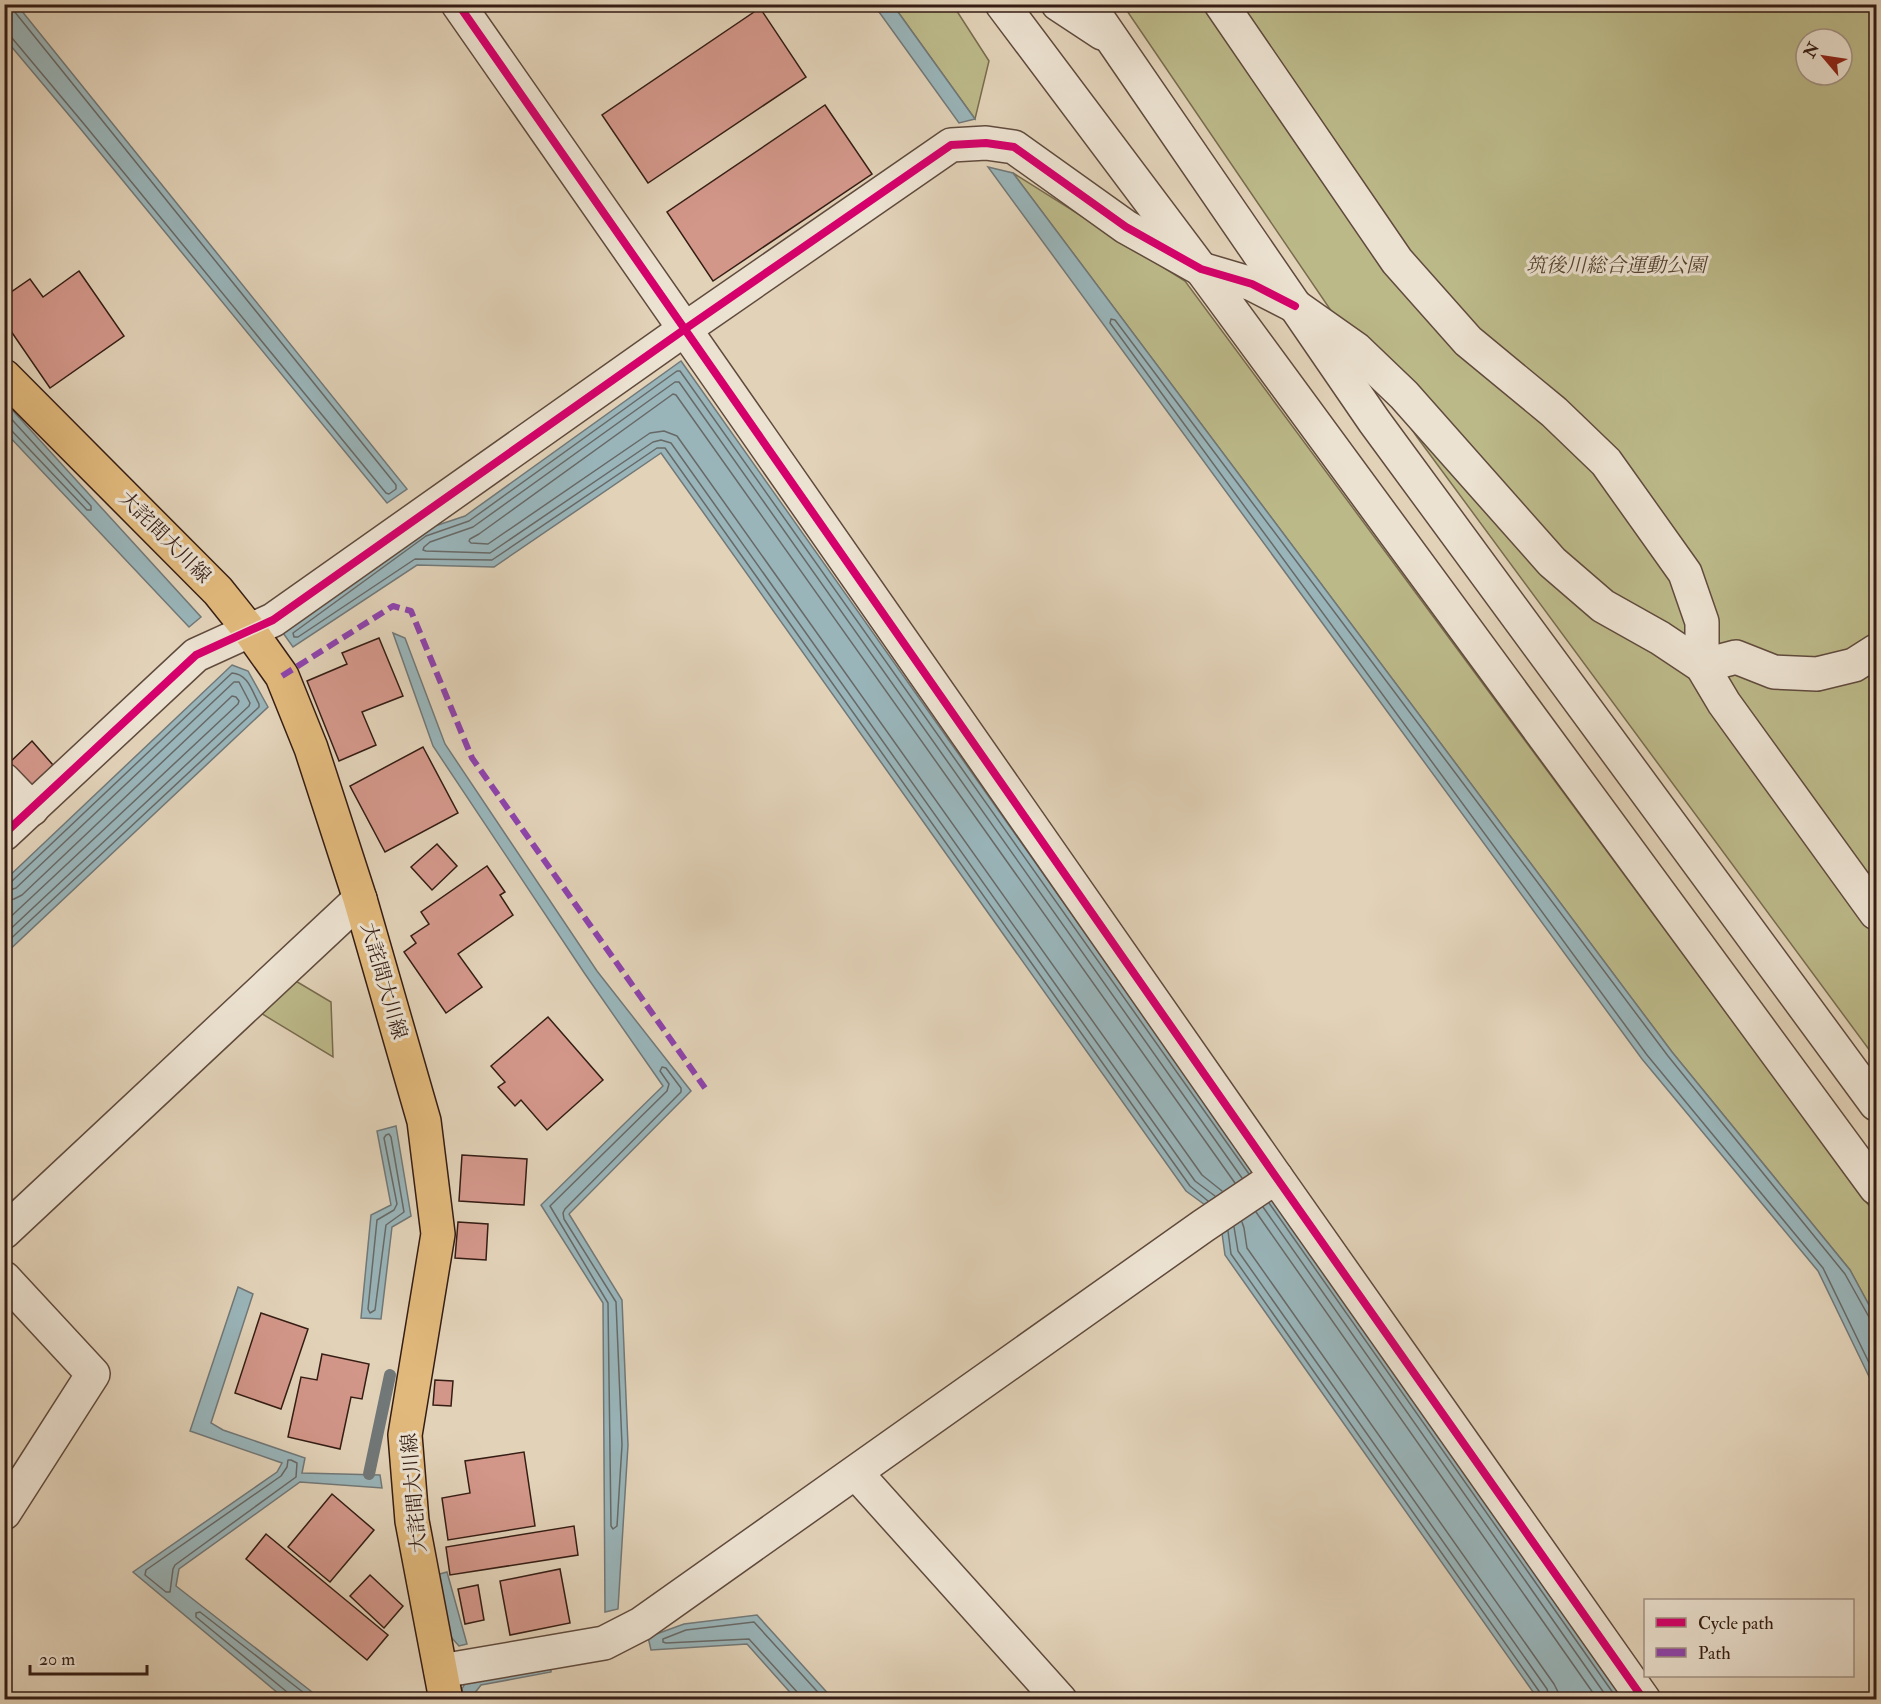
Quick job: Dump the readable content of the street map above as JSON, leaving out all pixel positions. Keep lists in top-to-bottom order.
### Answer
{
  "streets": {
    "main road": ["大詫間大川線"]
  },
  "parks": ["筑後川総合運動公園"],
  "legend": ["Cycle path", "Path"],
  "scale_bar": "20 m",
  "north": "top left"
}
